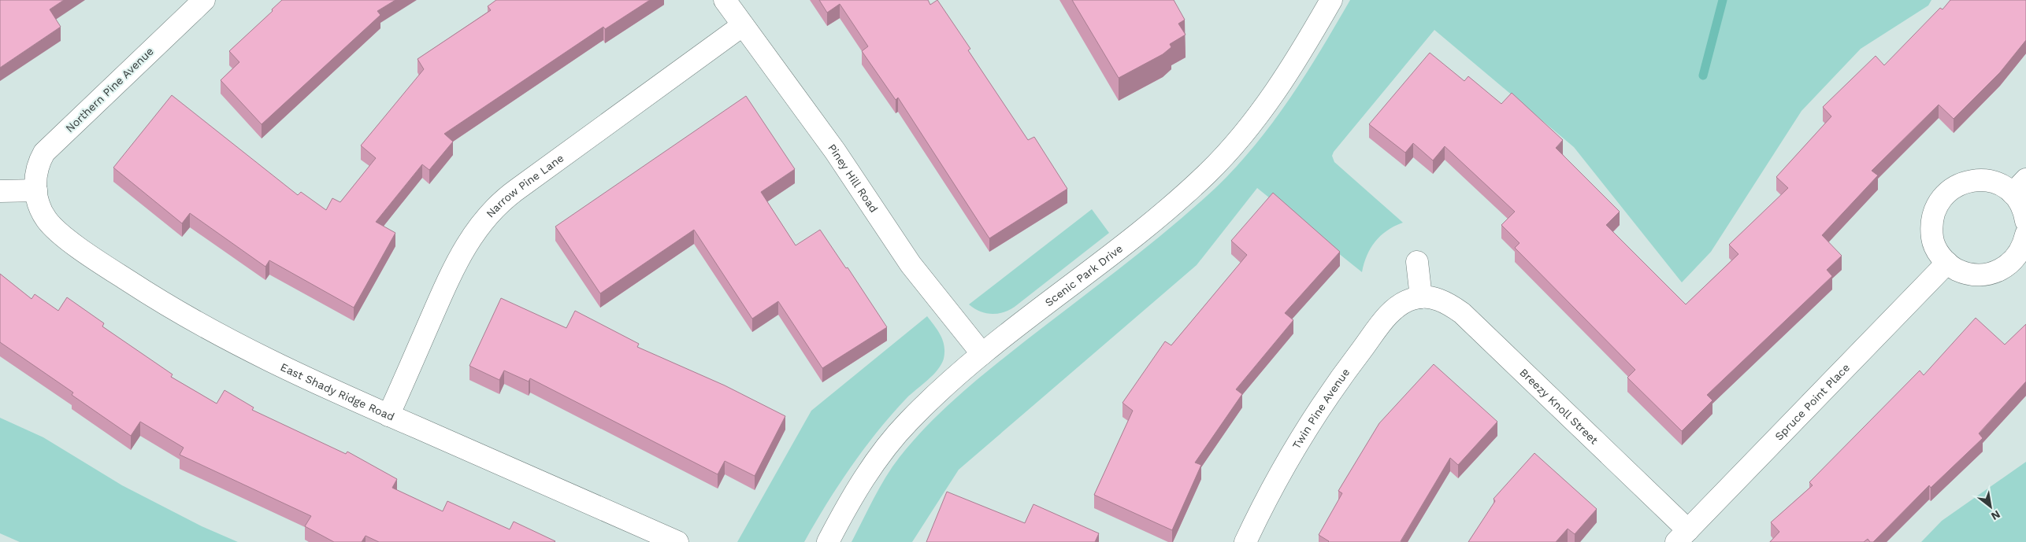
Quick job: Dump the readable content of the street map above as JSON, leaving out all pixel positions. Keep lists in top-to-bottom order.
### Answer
{
  "streets": {
    "street": [
      "Northern Pine Avenue",
      "Piney Hill Road",
      "Narrow Pine Lane",
      "Scenic Park Drive",
      "East Shady Ridge Road",
      "Spruce Point Place",
      "Breezy Knoll Street",
      "Twin Pine Avenue"
    ]
  },
  "crossings": [
    ["Northern Pine Avenue", "East Shady Ridge Road"],
    ["Piney Hill Road", "Narrow Pine Lane"],
    ["Piney Hill Road", "Scenic Park Drive"],
    ["Narrow Pine Lane", "East Shady Ridge Road"],
    ["Spruce Point Place", "Breezy Knoll Street"],
    ["Breezy Knoll Street", "Twin Pine Avenue"]
  ],
  "north": "bottom right"
}
